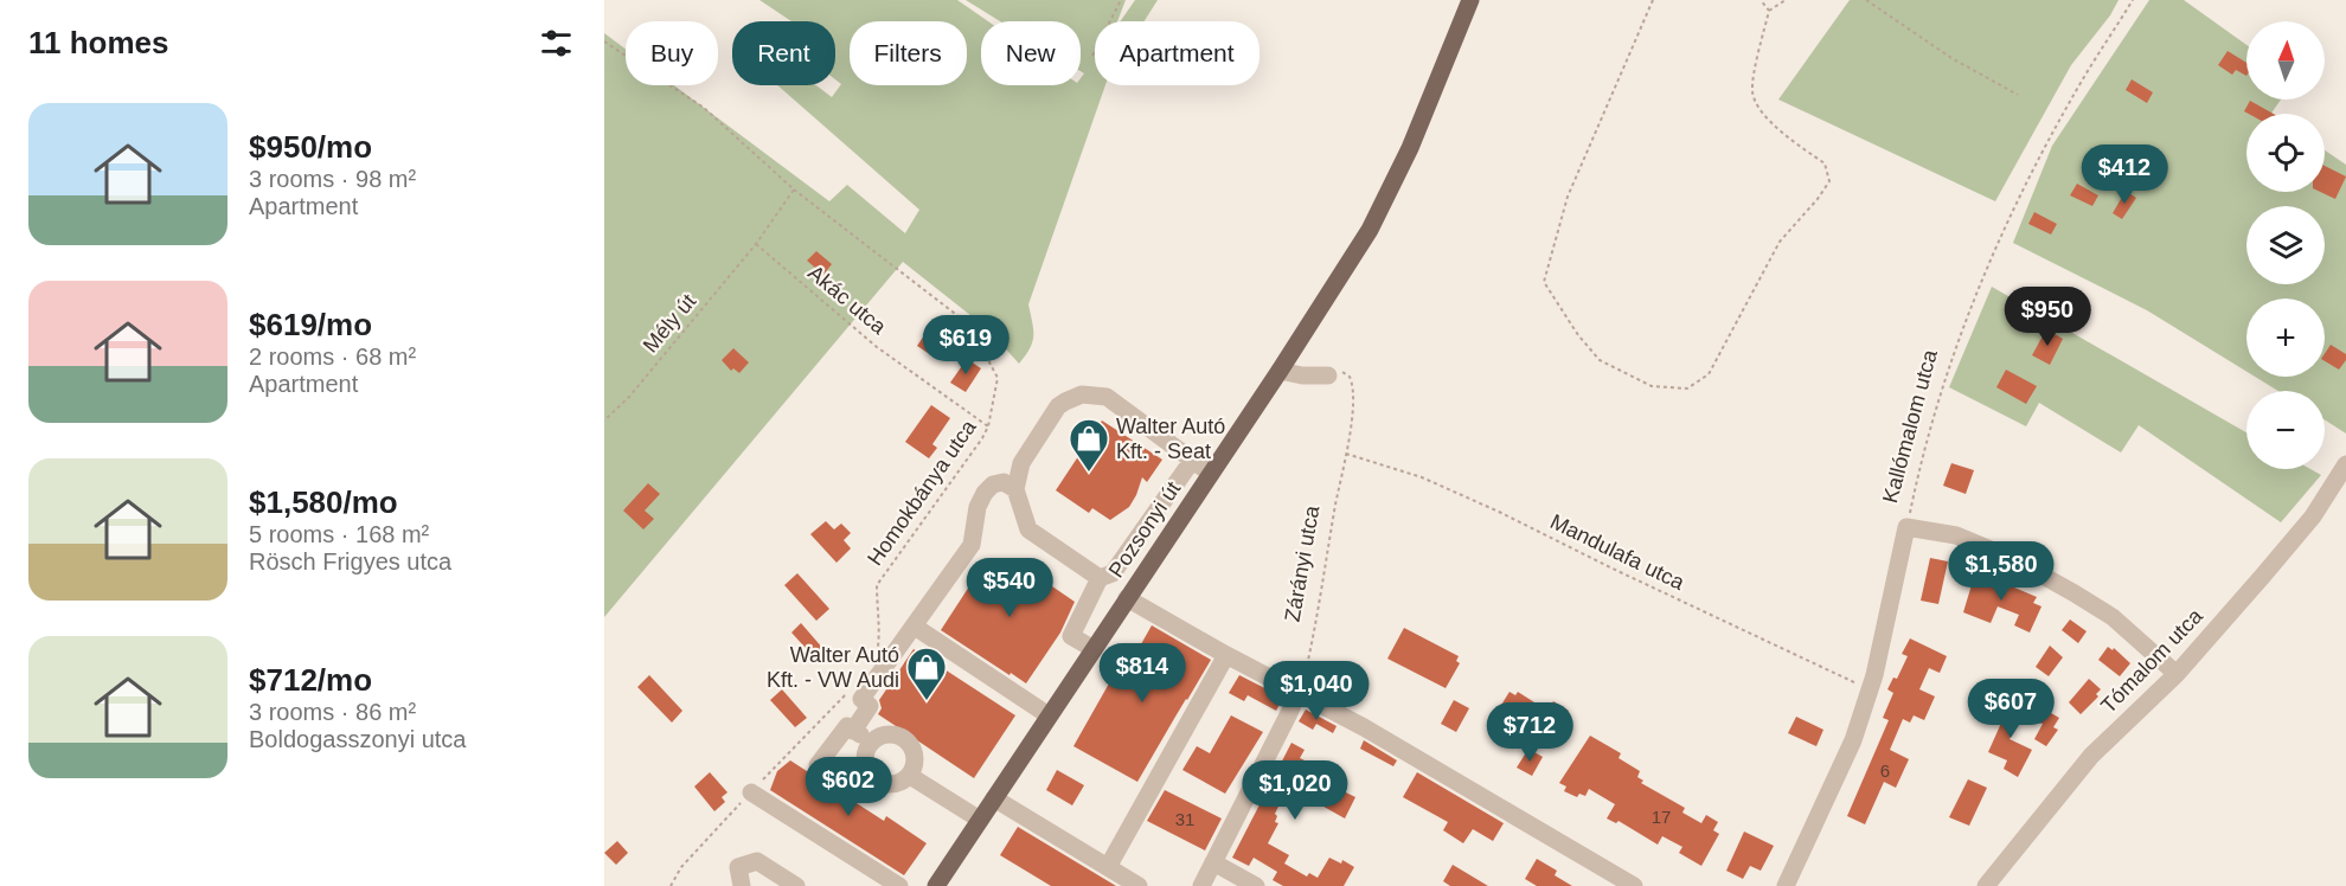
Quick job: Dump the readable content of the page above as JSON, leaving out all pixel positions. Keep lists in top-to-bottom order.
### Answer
{
  "streets": {
    "main road": ["Pozsonyi út"],
    "street": ["Kallómalom utca", "Tómalom utca"],
    "path": [
      "Akác utca",
      "Mély út",
      "Homokbánya utca",
      "Mandulafa utca",
      "Zárányi utca"
    ]
  },
  "crossings": [
    ["Akác utca", "Mély út"],
    ["Akác utca", "Homokbánya utca"],
    ["Mély út", "Homokbánya utca"],
    ["Kallómalom utca", "Mandulafa utca"],
    ["Mandulafa utca", "Zárányi utca"]
  ],
  "places": {
    "shop": ["Walter Autó Kft. - Seat", "Walter Autó Kft. - VW Audi"]
  },
  "house_numbers": ["6", "17", "31"],
  "north": "top",
  "page": {
    "heading": "11 homes",
    "map_buttons": ["+", "−"],
    "chip": [
      "Buy",
      "Rent",
      "Filters",
      "New",
      "Apartment"
    ],
    "list": [
      {
        "name": "$950/mo",
        "note": "3 rooms · 98 m² · Apartment"
      },
      {
        "name": "$619/mo",
        "note": "2 rooms · 68 m² · Apartment"
      },
      {
        "name": "$1,580/mo",
        "note": "5 rooms · 168 m² · Rösch Frigyes utca"
      },
      {
        "name": "$712/mo",
        "note": "3 rooms · 86 m² · Boldogasszonyi utca"
      }
    ],
    "price": [
      "$412",
      "$950",
      "$619",
      "$1,580",
      "$540",
      "$814",
      "$1,040",
      "$607",
      "$712",
      "$602",
      "$1,020"
    ]
  }
}
